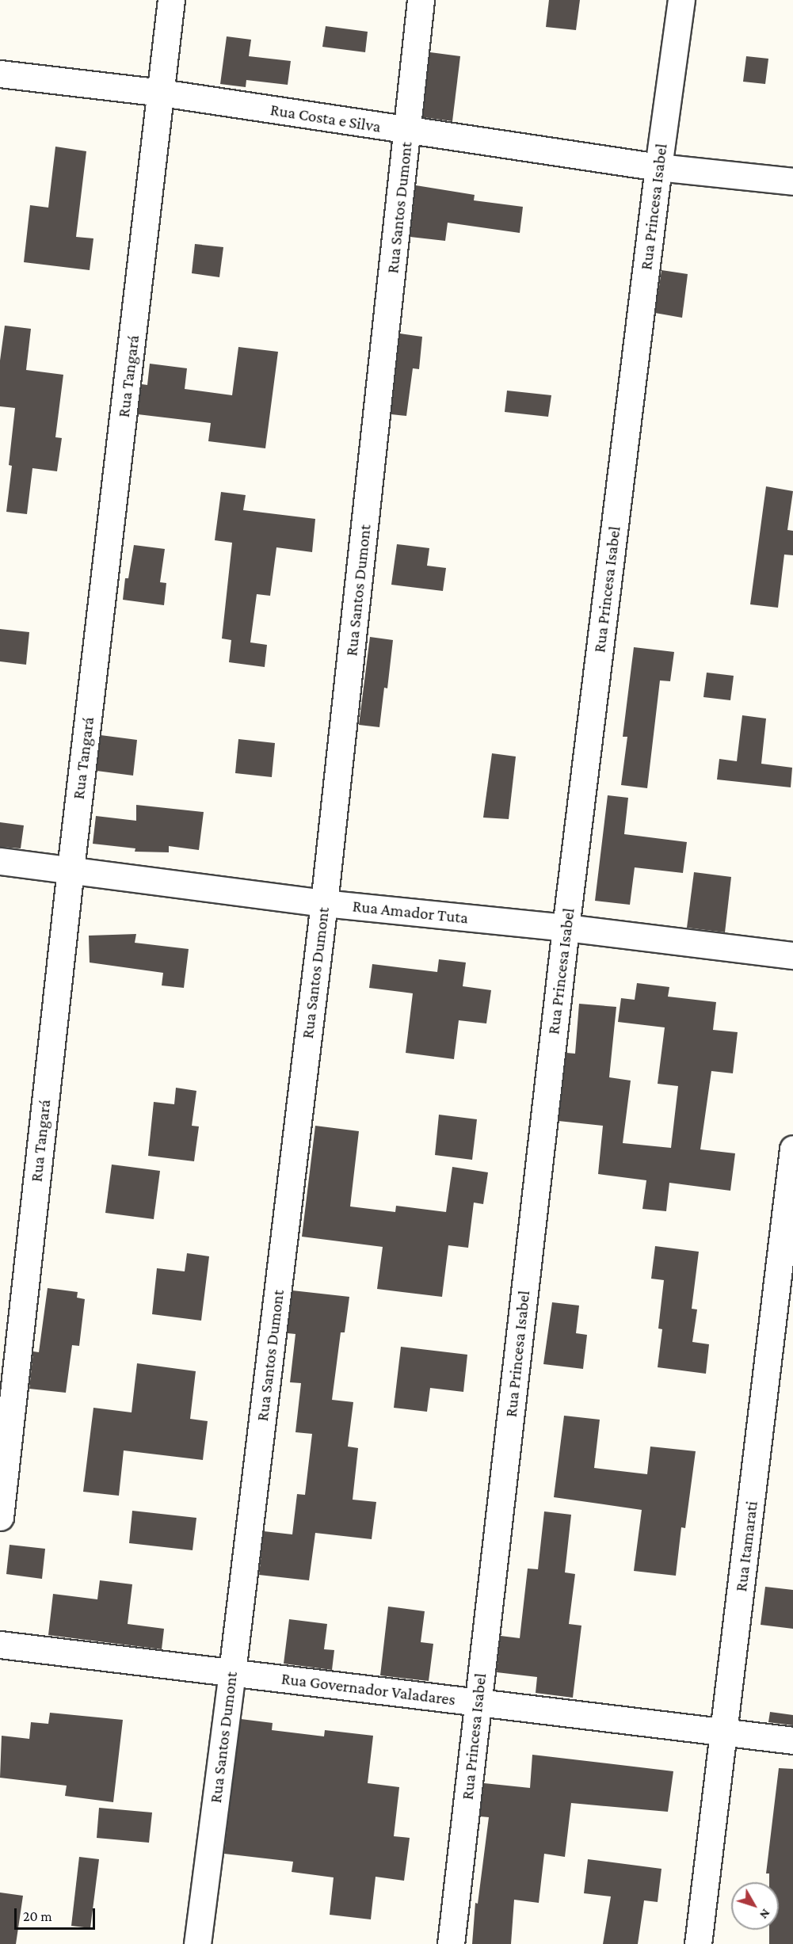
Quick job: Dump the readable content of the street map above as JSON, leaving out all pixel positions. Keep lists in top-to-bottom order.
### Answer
{
  "streets": {
    "street": [
      "Rua Costa e Silva",
      "Rua Princesa Isabel",
      "Rua Santos Dumont",
      "Rua Tangará",
      "Rua Amador Tuta",
      "Rua Itamarati",
      "Rua Governador Valadares"
    ]
  },
  "crossings": [
    ["Rua Costa e Silva", "Rua Princesa Isabel"],
    ["Rua Costa e Silva", "Rua Santos Dumont"],
    ["Rua Costa e Silva", "Rua Tangará"],
    ["Rua Princesa Isabel", "Rua Amador Tuta"],
    ["Rua Princesa Isabel", "Rua Governador Valadares"],
    ["Rua Santos Dumont", "Rua Amador Tuta"],
    ["Rua Santos Dumont", "Rua Governador Valadares"],
    ["Rua Tangará", "Rua Amador Tuta"],
    ["Rua Itamarati", "Rua Governador Valadares"]
  ],
  "scale_bar": "20 m",
  "north": "bottom right"
}
